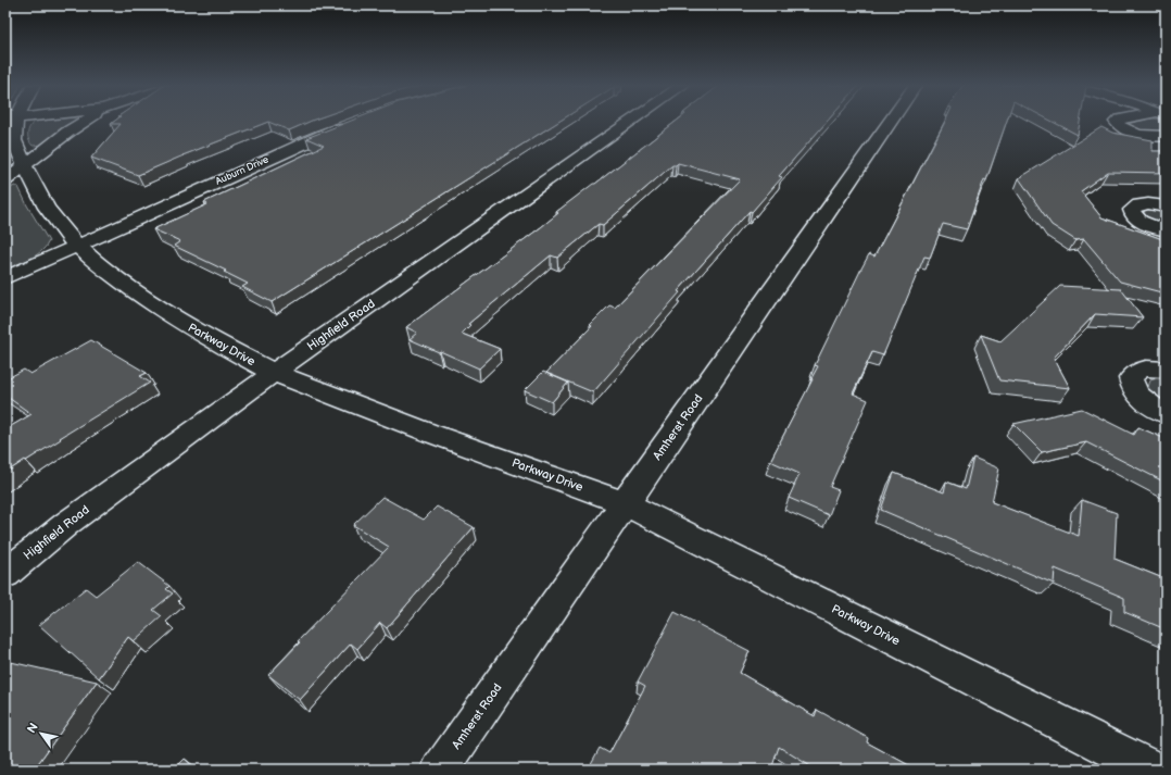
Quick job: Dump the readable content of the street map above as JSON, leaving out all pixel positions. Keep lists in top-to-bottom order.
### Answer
{
  "streets": {
    "street": [
      "Auburn Drive",
      "Highfield Road",
      "Parkway Drive",
      "Amherst Road"
    ]
  },
  "crossings": [
    ["Auburn Drive", "Parkway Drive"],
    ["Highfield Road", "Parkway Drive"],
    ["Parkway Drive", "Amherst Road"]
  ],
  "north": "top left"
}
